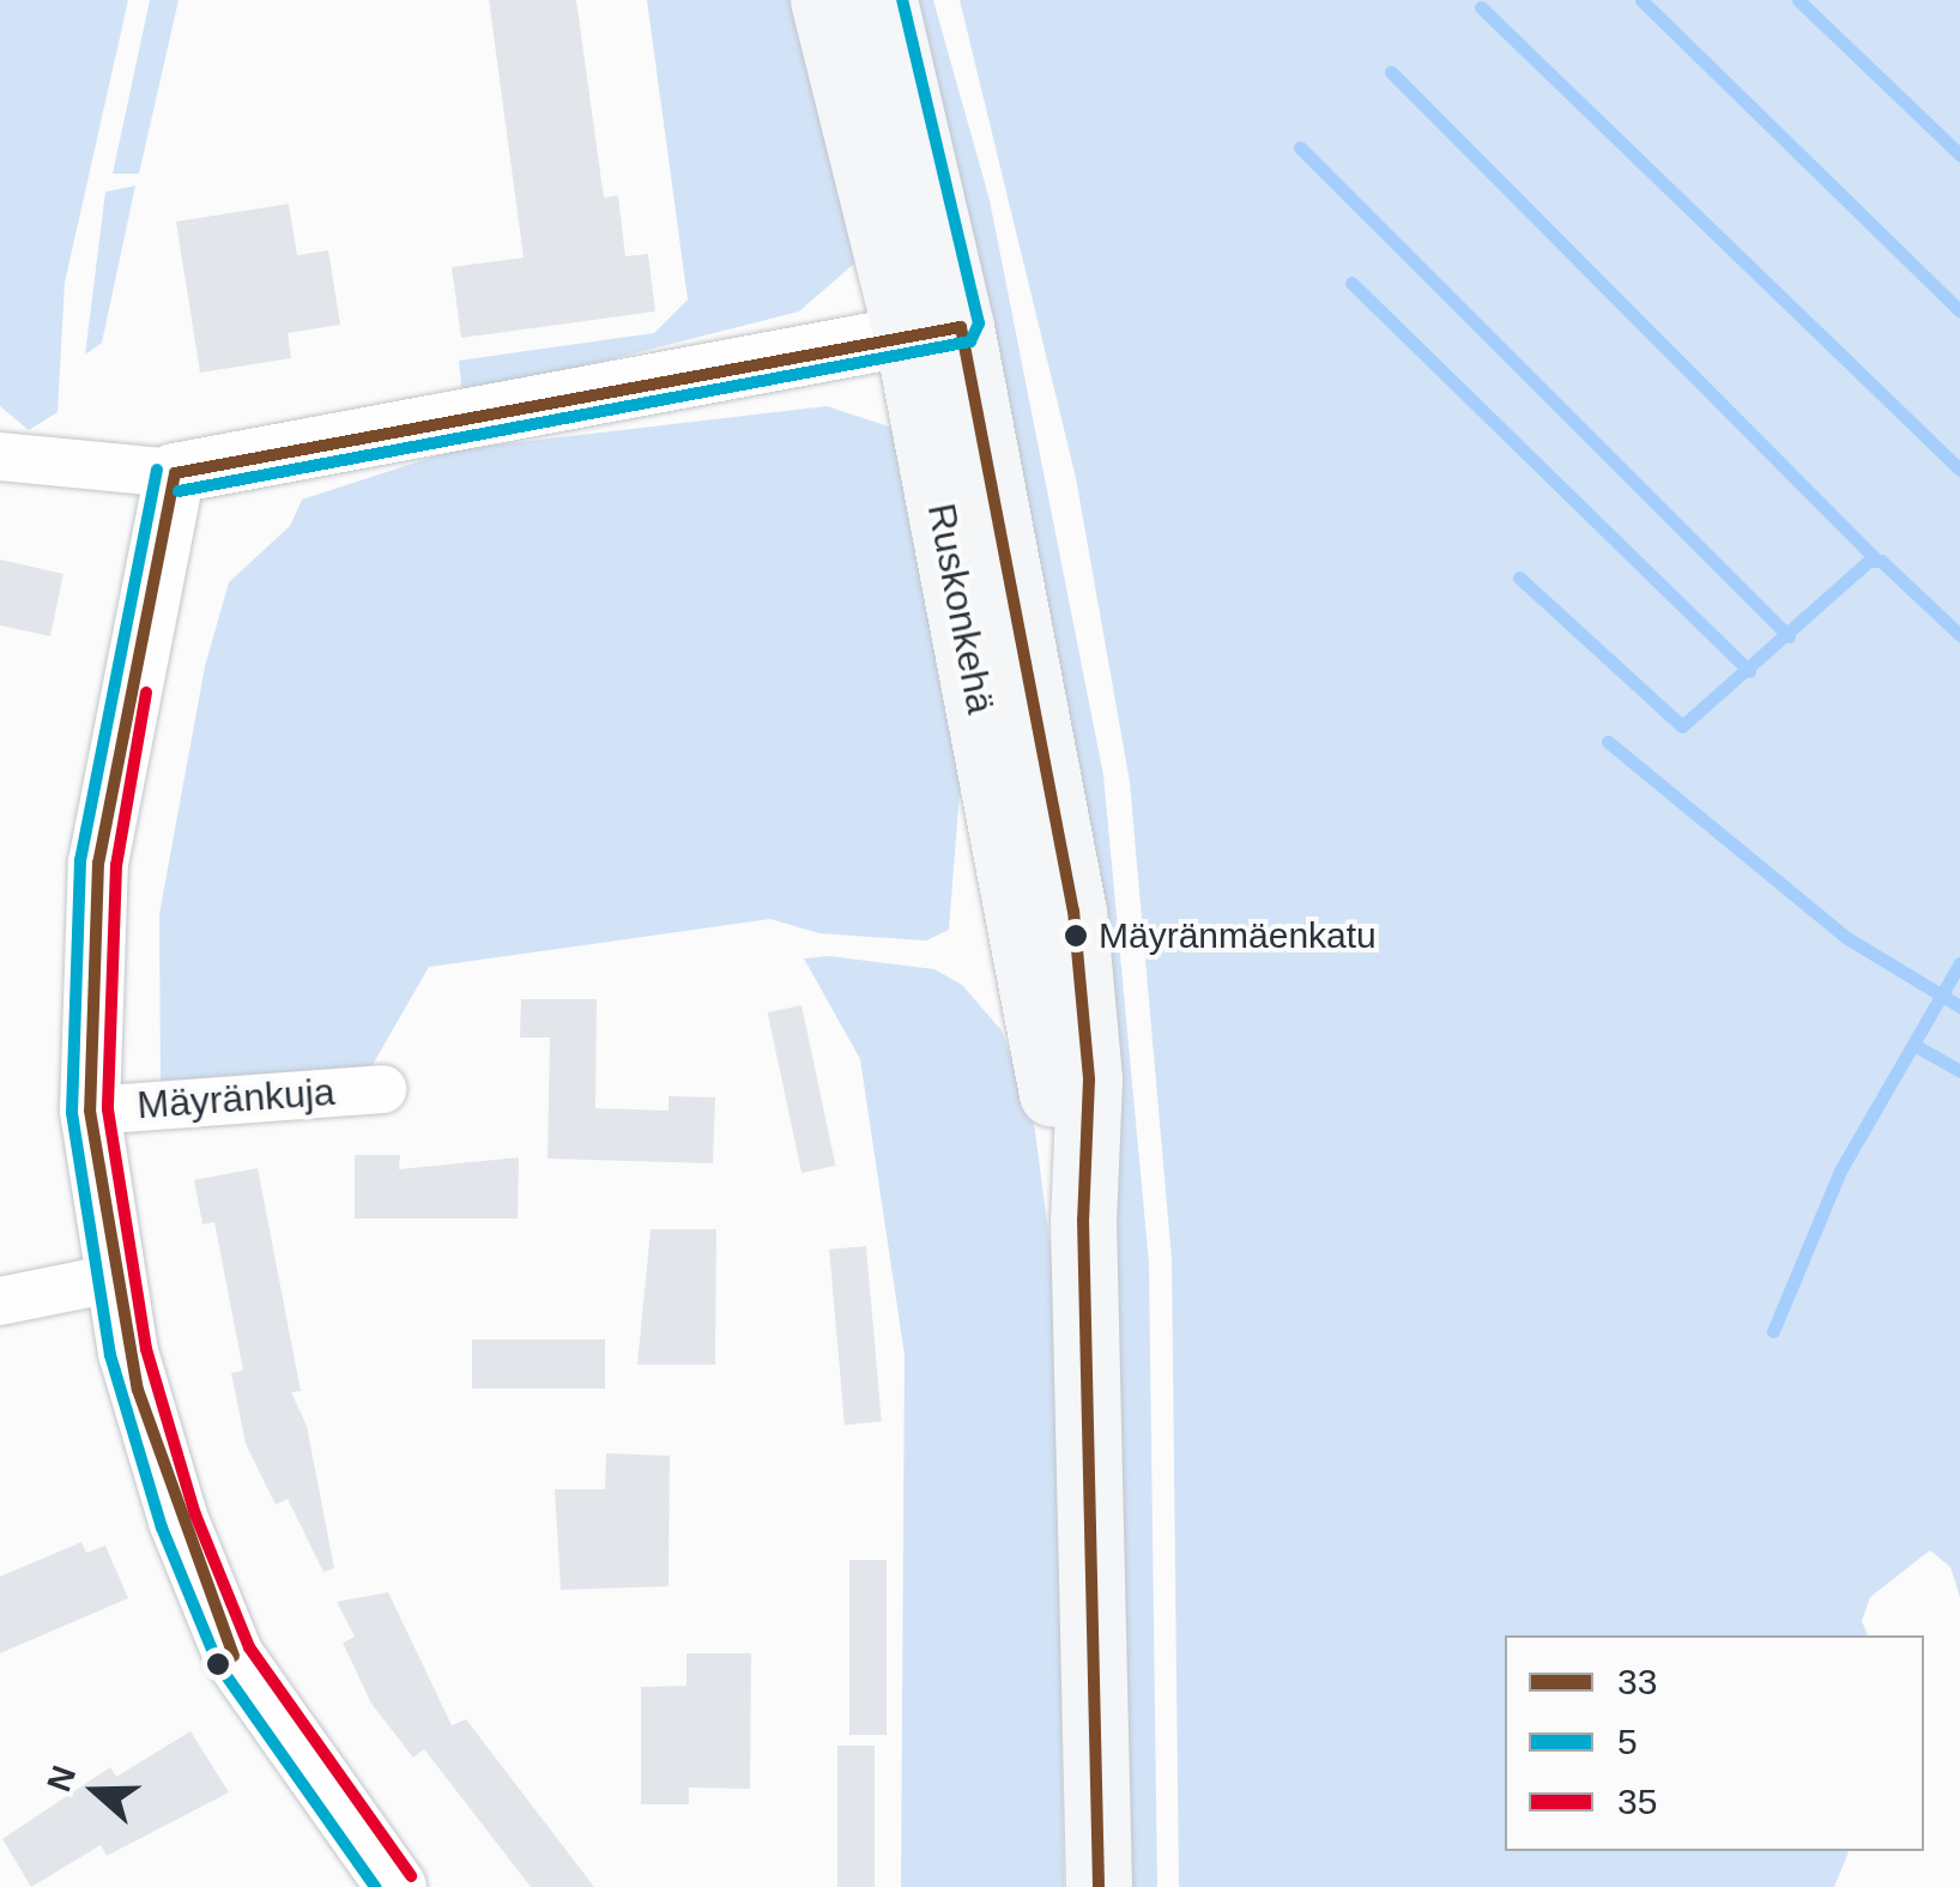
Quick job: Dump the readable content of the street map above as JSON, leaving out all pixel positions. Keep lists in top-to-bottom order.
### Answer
{
  "streets": {
    "main road": ["Ruskonkehä"],
    "street": ["Mäyränkuja"]
  },
  "places": ["Mäyränmäenkatu"],
  "lines": ["transit line 5", "transit line 33", "transit line 35"],
  "legend": ["33", "5", "35"],
  "north": "left"
}
